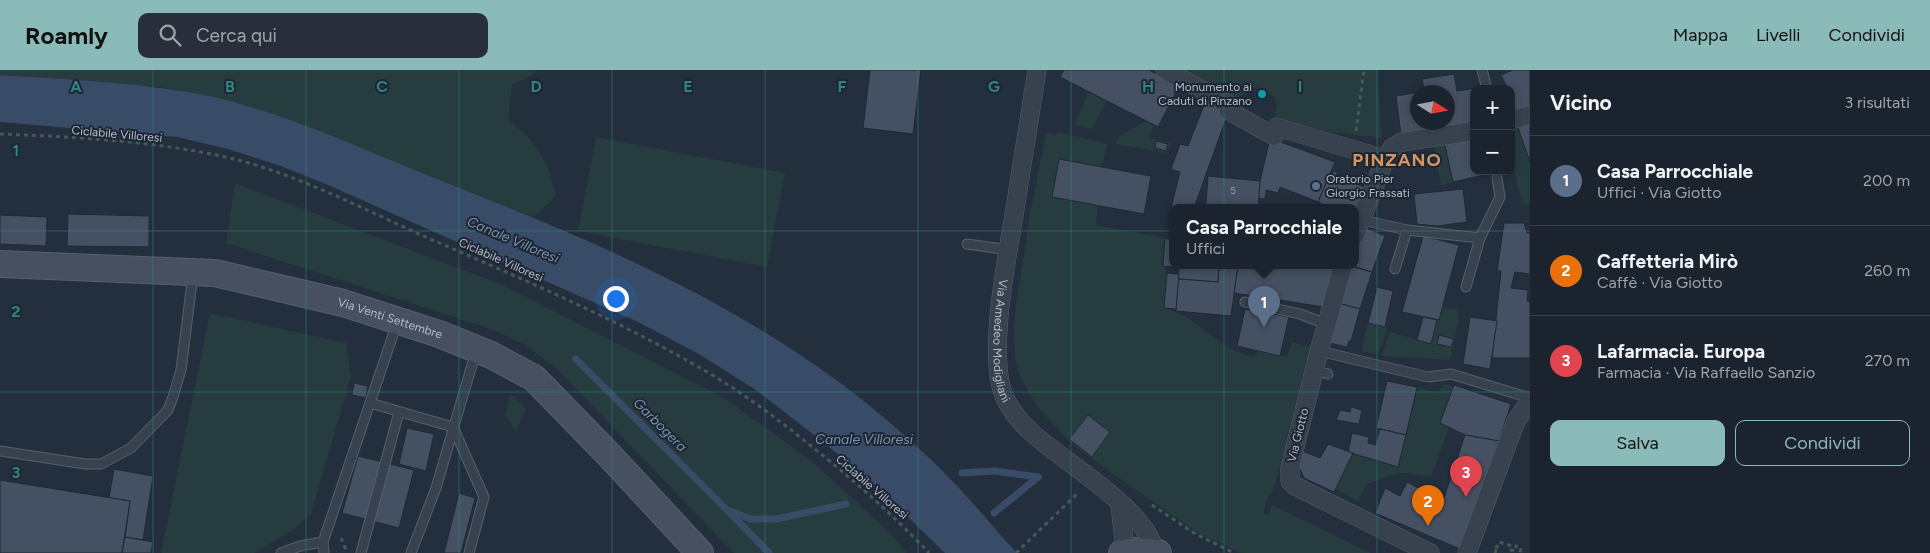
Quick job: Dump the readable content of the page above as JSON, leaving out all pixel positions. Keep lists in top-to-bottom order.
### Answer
{
  "streets": {
    "street": ["Via Venti Settembre", "Via Amedeo Modigliani", "Via Giotto"],
    "path": ["Ciclabile Villoresi"]
  },
  "districts": ["PINZANO"],
  "water": ["Canale Villoresi", "Garbogera"],
  "places": ["Monumento ai Caduti di Pinzano", "Oratorio Pier Giorgio Frassati"],
  "house_numbers": ["5"],
  "north": "right",
  "page": {
    "header": "Roamly",
    "search": "Cerca qui",
    "nav": ["Mappa", "Livelli", "Condividi"],
    "heading": ["Vicino", "3 risultati"],
    "map_buttons": ["+", "−"],
    "list": [
      {
        "mark": "1",
        "name": "Casa Parrocchiale",
        "note": "Uffici · Via Giotto",
        "value": "200 m"
      },
      {
        "mark": "2",
        "name": "Caffetteria Mirò",
        "note": "Caffè · Via Giotto",
        "value": "260 m"
      },
      {
        "mark": "3",
        "name": "Lafarmacia. Europa",
        "note": "Farmacia · Via Raffaello Sanzio",
        "value": "270 m"
      }
    ],
    "popup": ["Casa Parrocchiale", "Uffici"],
    "pins": ["1", "3", "2"],
    "buttons": ["Salva", "Condividi"]
  },
  "grid": {
    "columns": [
      "A",
      "B",
      "C",
      "D",
      "E",
      "F",
      "G",
      "H",
      "I"
    ],
    "rows": ["1", "2", "3"]
  }
}
